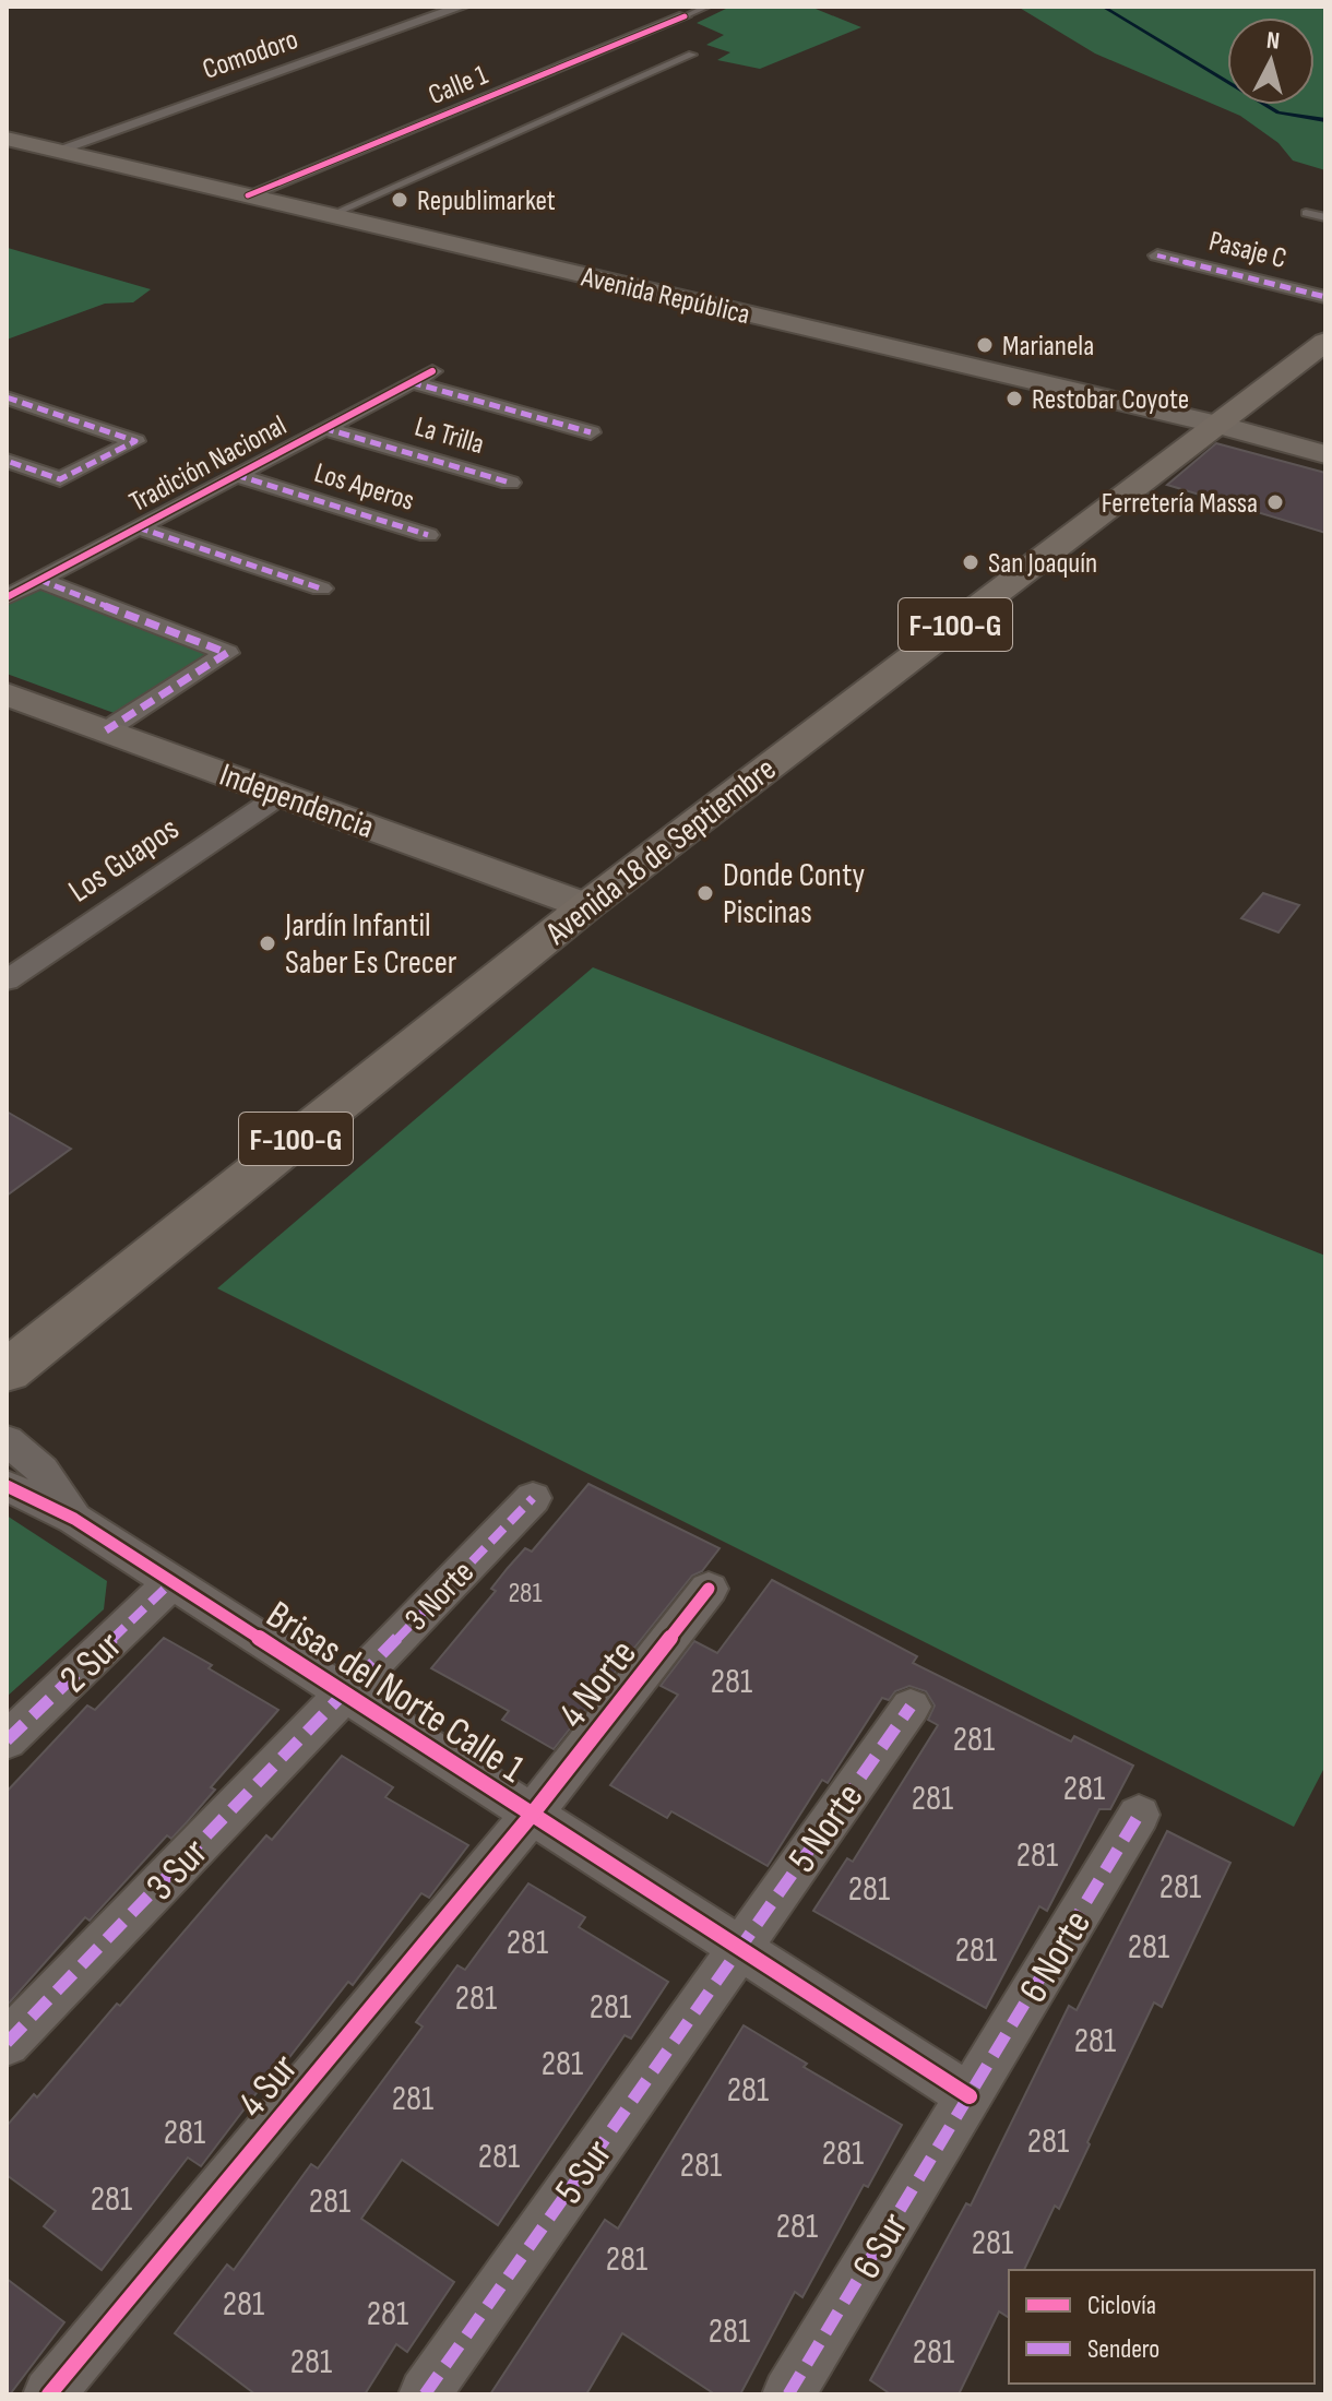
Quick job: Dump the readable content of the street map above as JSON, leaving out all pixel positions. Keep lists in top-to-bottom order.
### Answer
{
  "streets": {
    "main road": [
      "Avenida República",
      "F-100-G",
      "Independencia",
      "Avenida 18 de Septiembre"
    ],
    "street": [
      "Comodoro",
      "Calle 1",
      "Pasaje C",
      "La Trilla",
      "Tradición Nacional",
      "Los Aperos",
      "Los Guapos",
      "3 Norte",
      "2 Sur",
      "4 Norte",
      "Brisas del Norte Calle 1",
      "5 Norte",
      "3 Sur",
      "6 Norte",
      "4 Sur",
      "5 Sur",
      "6 Sur"
    ]
  },
  "crossings": [
    ["Comodoro", "Avenida República"],
    ["Calle 1", "Avenida República"],
    ["Avenida República", "Avenida 18 de Septiembre"],
    ["La Trilla", "Tradición Nacional"],
    ["Tradición Nacional", "Los Aperos"],
    ["Independencia", "Avenida 18 de Septiembre"],
    ["Independencia", "Los Guapos"],
    ["3 Norte", "Brisas del Norte Calle 1"],
    ["3 Norte", "3 Sur"],
    ["2 Sur", "Brisas del Norte Calle 1"],
    ["4 Norte", "Brisas del Norte Calle 1"],
    ["4 Norte", "4 Sur"],
    ["Brisas del Norte Calle 1", "5 Norte"],
    ["Brisas del Norte Calle 1", "3 Sur"],
    ["Brisas del Norte Calle 1", "6 Norte"],
    ["Brisas del Norte Calle 1", "4 Sur"],
    ["Brisas del Norte Calle 1", "5 Sur"],
    ["Brisas del Norte Calle 1", "6 Sur"],
    ["5 Norte", "5 Sur"],
    ["6 Norte", "6 Sur"]
  ],
  "places": [
    "Republimarket",
    "Marianela",
    "Restobar Coyote",
    "Ferretería Massa",
    "San Joaquín",
    "Donde Conty Piscinas",
    "Jardín Infantil Saber Es Crecer"
  ],
  "house_numbers": [
    "281",
    "281",
    "281",
    "281",
    "281",
    "281",
    "281",
    "281",
    "281",
    "281",
    "281",
    "281",
    "281",
    "281",
    "281",
    "281",
    "281",
    "281",
    "281",
    "281",
    "281",
    "281",
    "281",
    "281",
    "281",
    "281",
    "281",
    "281",
    "281",
    "281",
    "281",
    "281"
  ],
  "legend": ["Ciclovía", "Sendero"],
  "north": "top"
}
